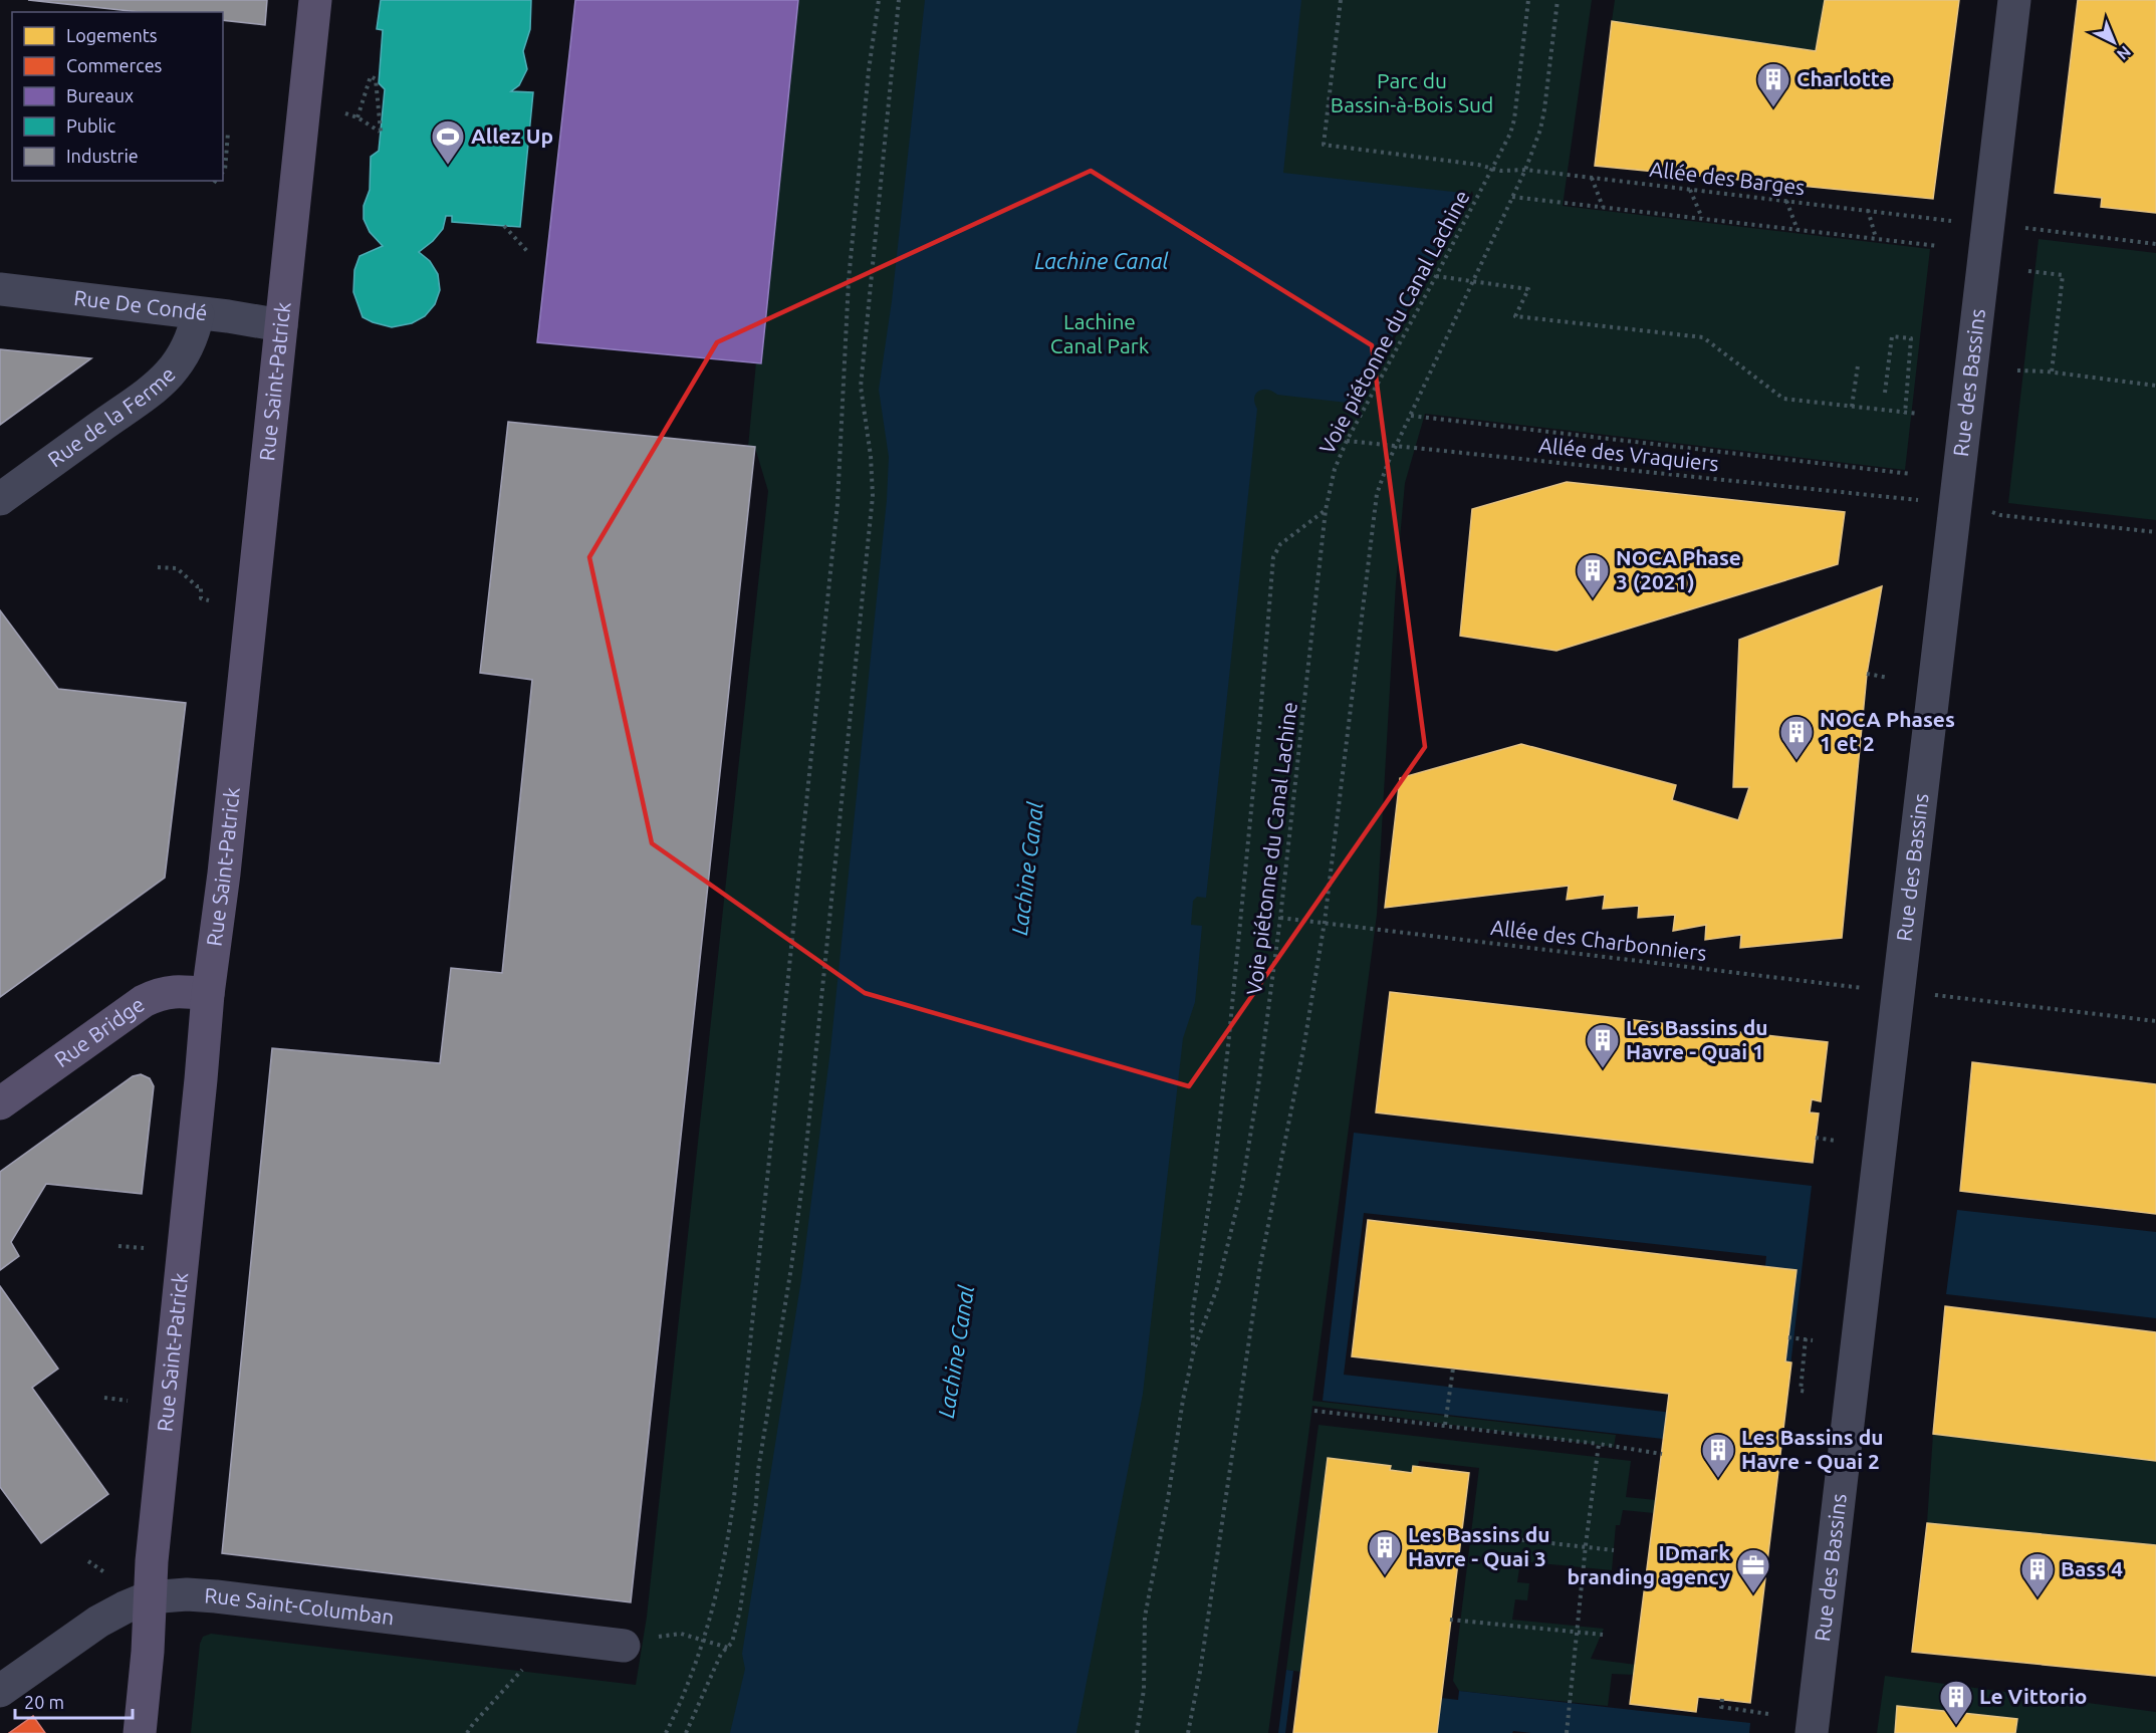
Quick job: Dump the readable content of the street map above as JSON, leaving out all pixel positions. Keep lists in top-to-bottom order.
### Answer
{
  "streets": {
    "main road": ["Rue Saint-Patrick", "Rue Bridge"],
    "street": [
      "Rue De Condé",
      "Rue des Bassins",
      "Rue de la Ferme",
      "Rue Saint-Columban"
    ],
    "path": [
      "Allée des Barges",
      "Voie piétonne du Canal Lachine",
      "Allée des Vraquiers",
      "Allée des Charbonniers"
    ]
  },
  "crossings": [
    ["Allée des Barges", "Voie piétonne du Canal Lachine"],
    ["Rue De Condé", "Rue Saint-Patrick"],
    ["Rue De Condé", "Rue de la Ferme"],
    ["Voie piétonne du Canal Lachine", "Allée des Vraquiers"],
    ["Voie piétonne du Canal Lachine", "Allée des Charbonniers"],
    ["Rue Saint-Patrick", "Rue Bridge"],
    ["Rue Saint-Patrick", "Rue Saint-Columban"]
  ],
  "water": ["Lachine Canal"],
  "parks": ["Parc du Bassin-à-Bois Sud", "Lachine Canal Park"],
  "places": {
    "building": [
      "Charlotte",
      "NOCA Phase 3 (2021)",
      "NOCA Phases 1 et 2",
      "Les Bassins du Havre - Quai 1",
      "Les Bassins du Havre - Quai 2",
      "Les Bassins du Havre - Quai 3",
      "Bass 4",
      "Le Vittorio"
    ],
    "sports": ["Allez Up"],
    "office": ["IDmark branding agency"]
  },
  "legend": [
    "Logements",
    "Commerces",
    "Bureaux",
    "Public",
    "Industrie"
  ],
  "scale_bar": "20 m",
  "north": "bottom right"
}
